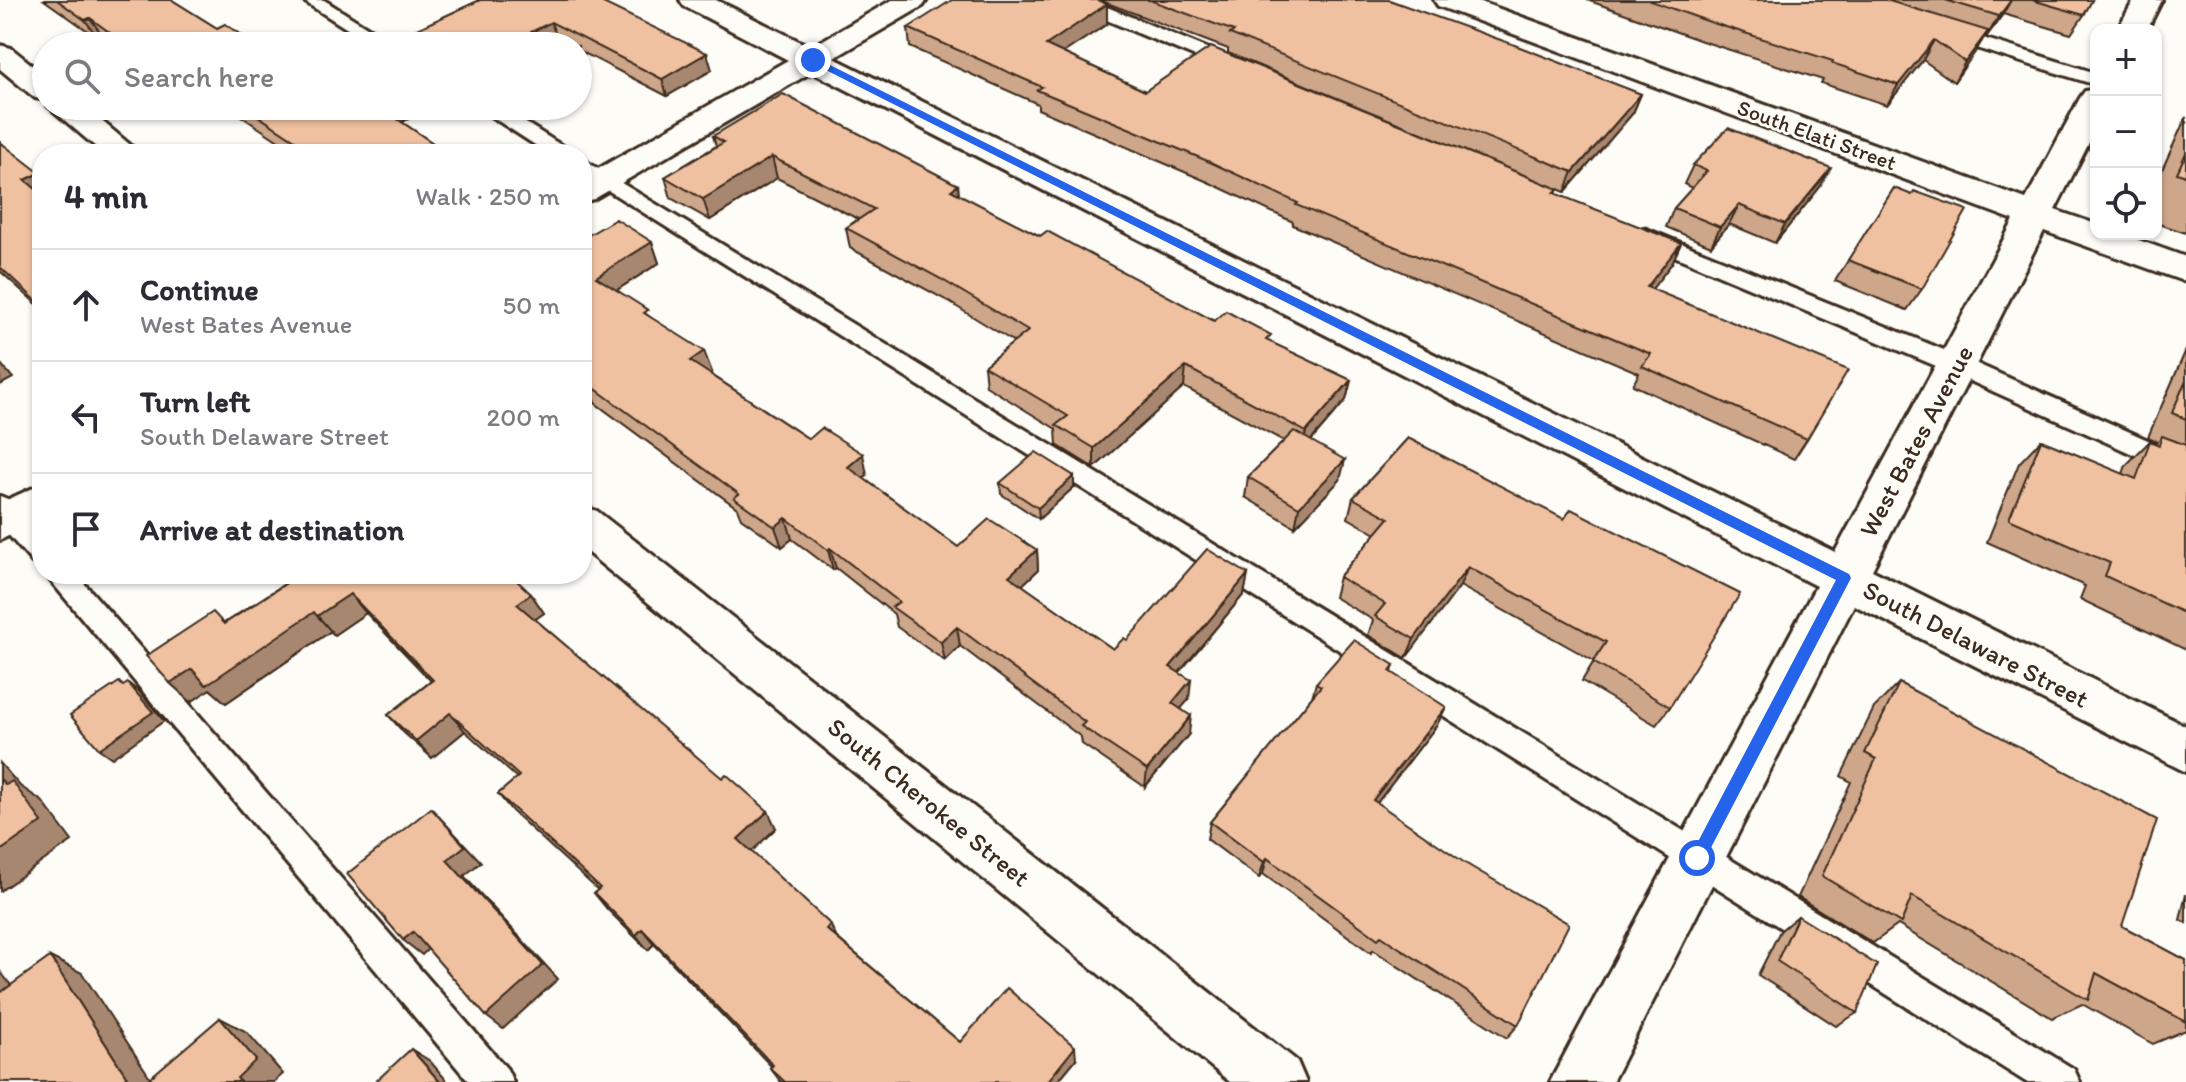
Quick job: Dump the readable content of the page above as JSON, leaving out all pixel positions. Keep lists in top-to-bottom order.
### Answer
{
  "streets": {
    "street": [
      "South Elati Street",
      "West Bates Avenue",
      "South Delaware Street",
      "South Cherokee Street"
    ]
  },
  "crossings": [
    ["South Elati Street", "West Bates Avenue"],
    ["West Bates Avenue", "South Delaware Street"]
  ],
  "page": {
    "map_buttons": ["+", "−"],
    "search": "Search here",
    "heading": ["4 min", "Walk · 250 m"],
    "list": [
      ["Continue", "West Bates Avenue", "50 m"],
      ["Turn left", "South Delaware Street", "200 m"],
      "Arrive at destination"
    ]
  }
}
